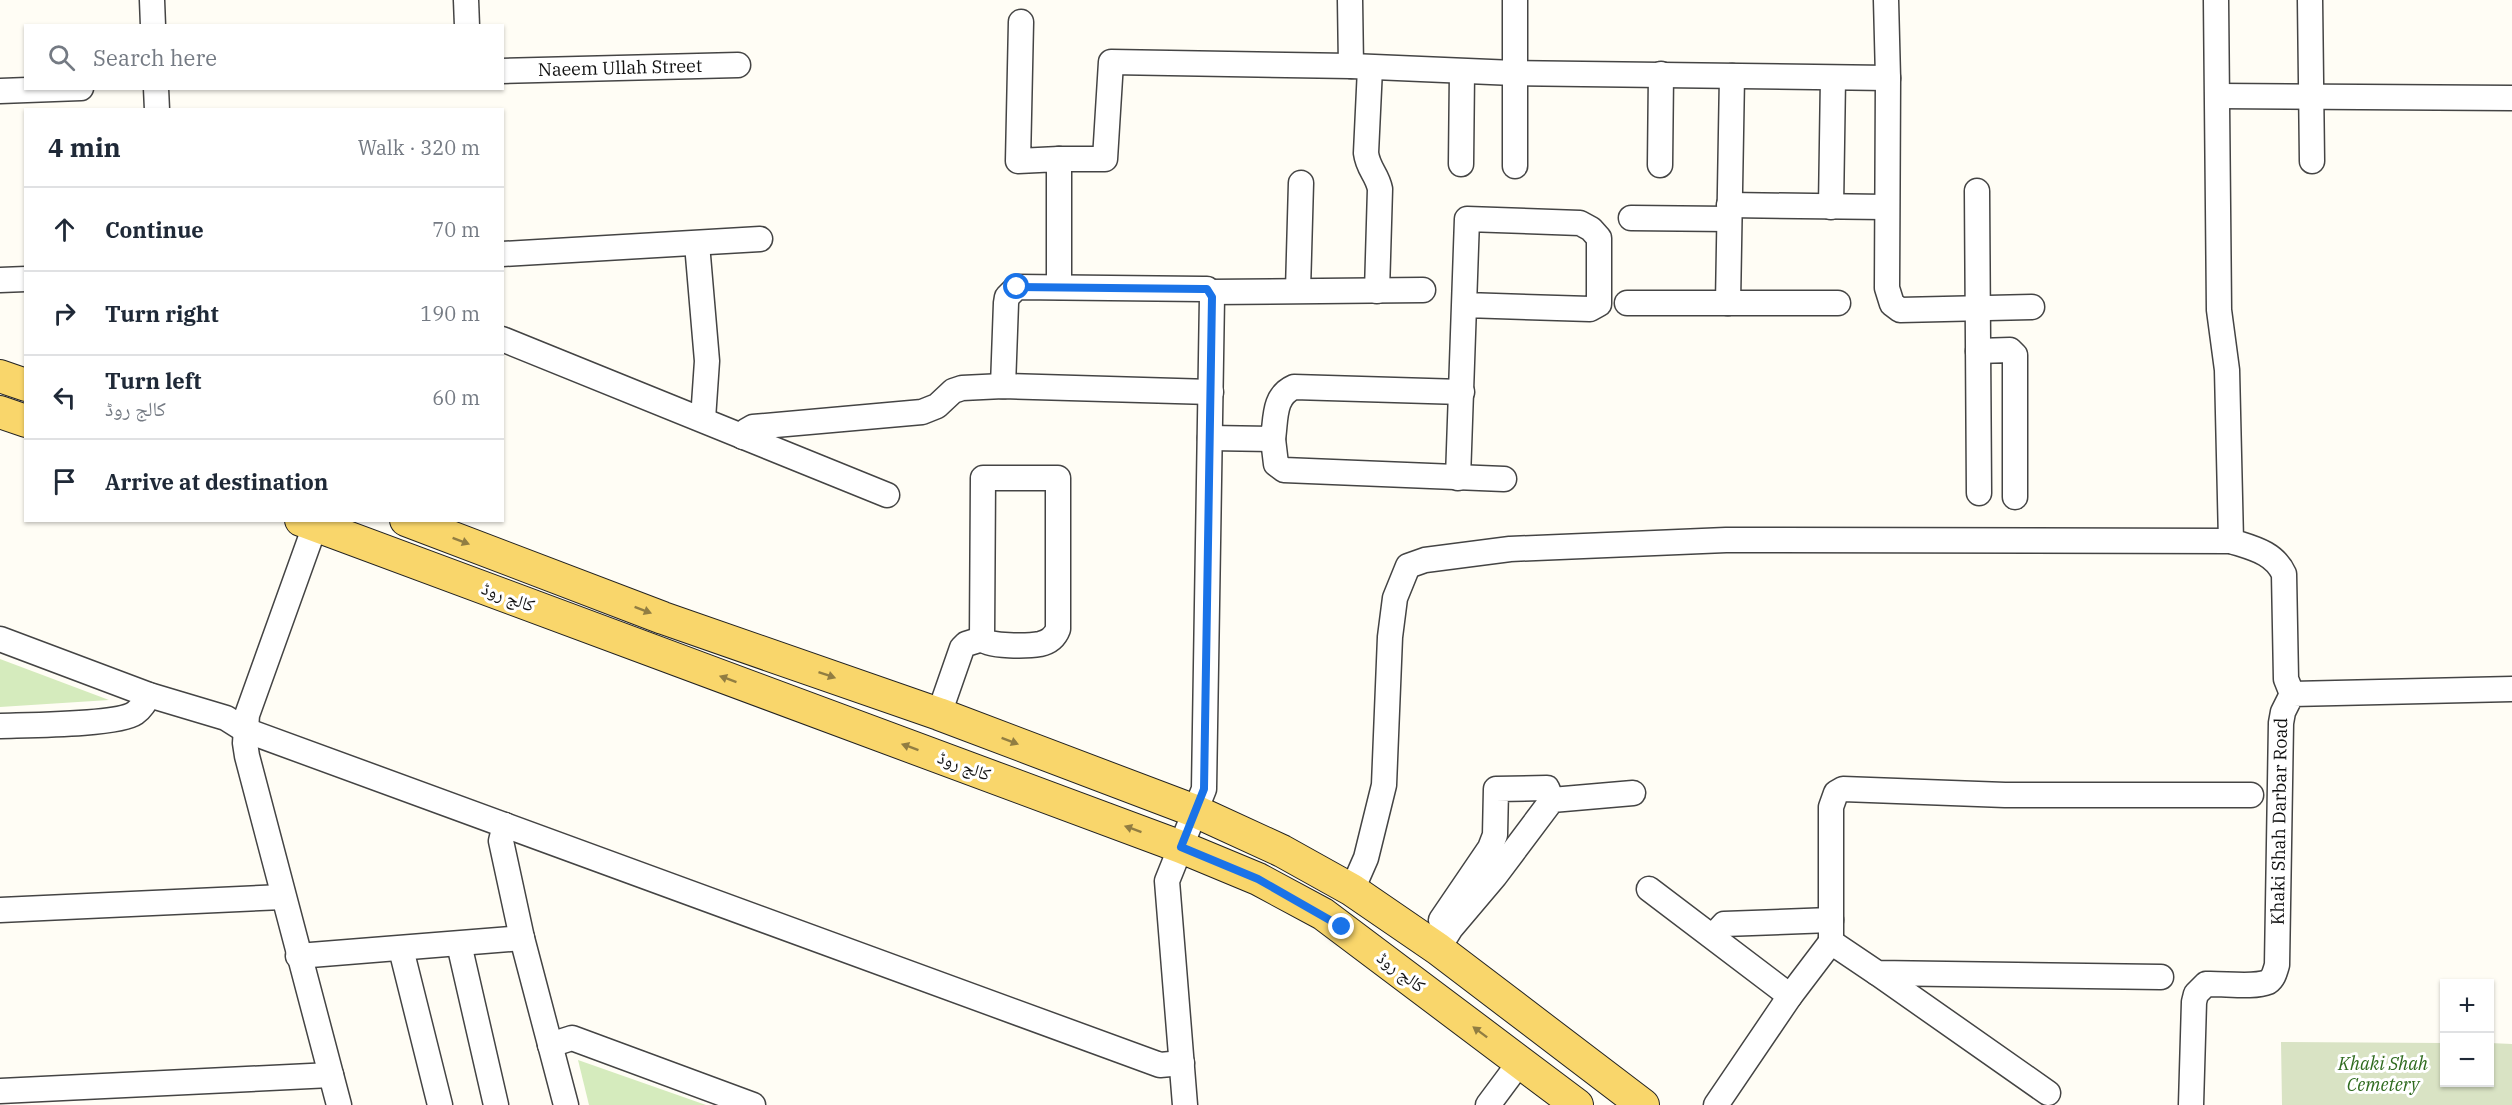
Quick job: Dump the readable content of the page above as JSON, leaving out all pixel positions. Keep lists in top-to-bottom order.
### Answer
{
  "streets": {
    "main road": ["کالج روڈ"],
    "street": ["Naeem Ullah Street", "Khaki Shah Darbar Road"]
  },
  "parks": ["Khaki Shah Cemetery"],
  "page": {
    "search": "Search here",
    "heading": ["4 min", "Walk · 320 m"],
    "list": [
      ["Continue", "70 m"],
      ["Turn right", "190 m"],
      ["Turn left", "کالج روڈ", "60 m"],
      "Arrive at destination"
    ],
    "map_buttons": ["+", "−"]
  }
}
